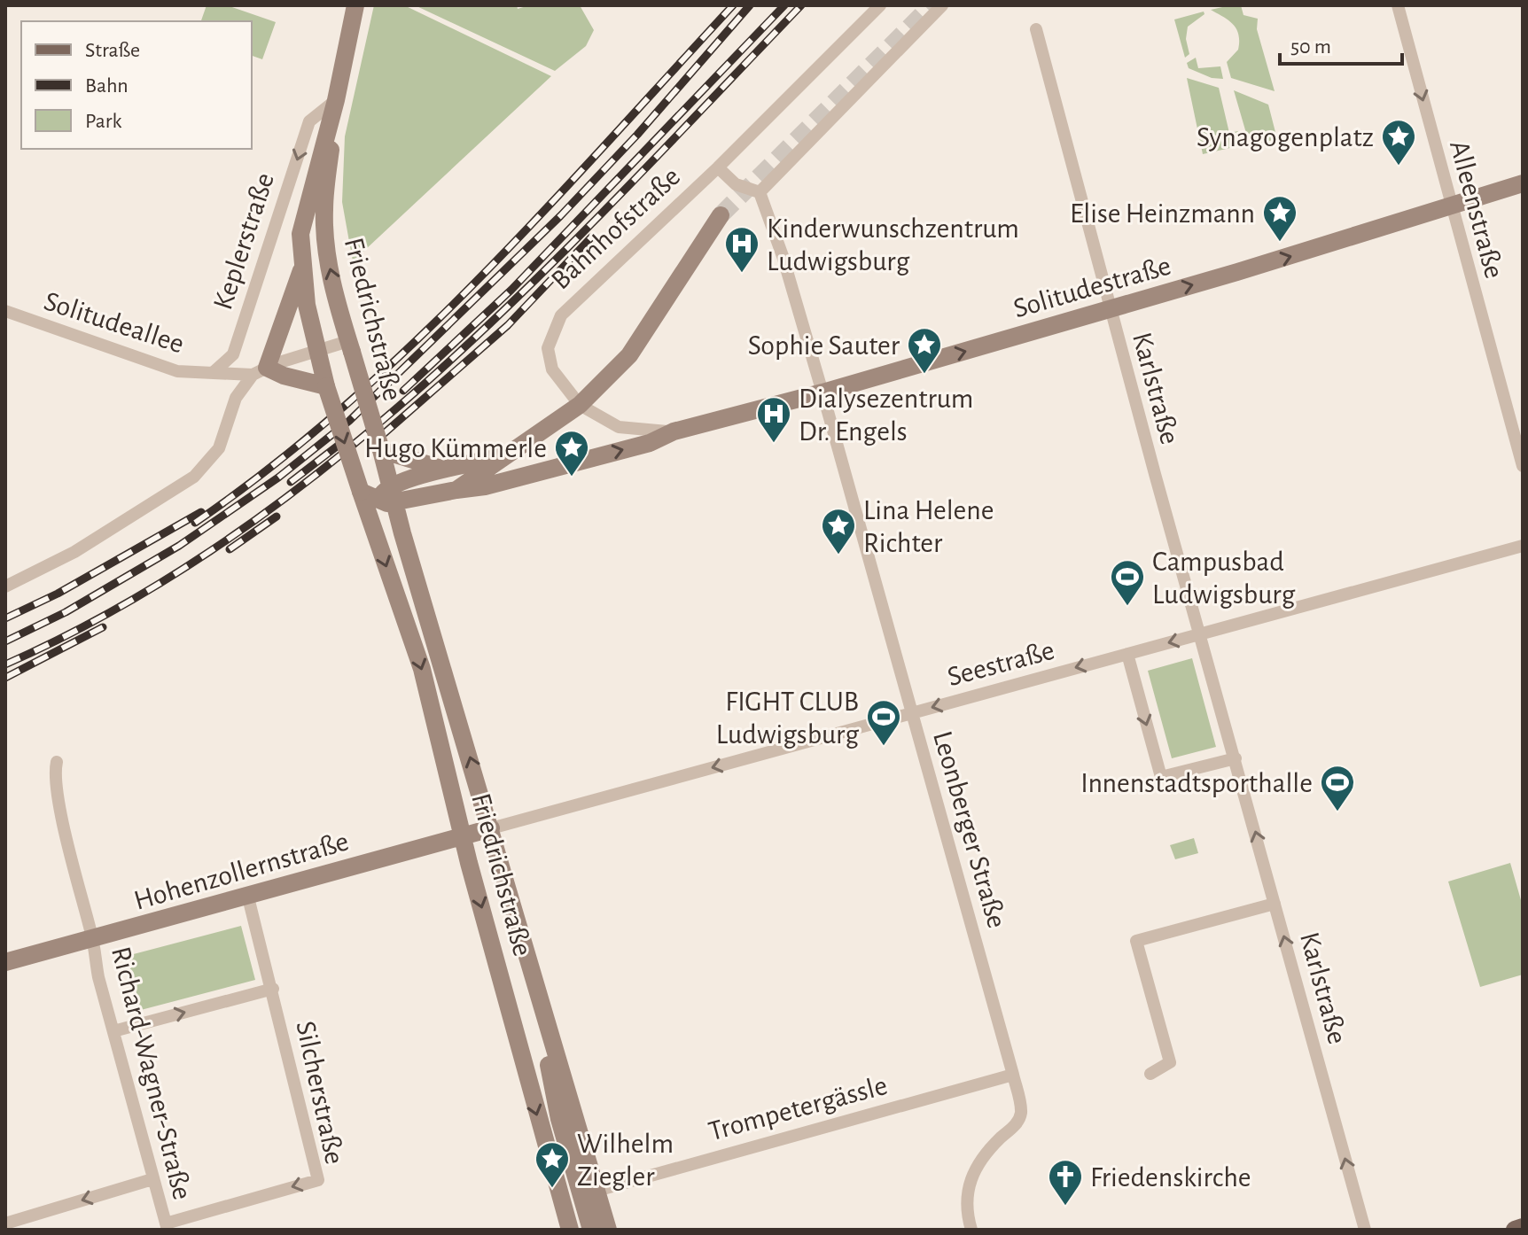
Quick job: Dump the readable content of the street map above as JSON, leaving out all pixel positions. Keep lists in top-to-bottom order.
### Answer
{
  "streets": {
    "main road": ["Solitudestraße", "Friedrichstraße", "Hohenzollernstraße"],
    "street": [
      "Alleenstraße",
      "Bahnhofstraße",
      "Keplerstraße",
      "Solitudeallee",
      "Karlstraße",
      "Seestraße",
      "Leonberger Straße",
      "Richard-Wagner-Straße",
      "Silcherstraße",
      "Trompetergässle"
    ]
  },
  "crossings": [
    ["Alleenstraße", "Solitudestraße"],
    ["Bahnhofstraße", "Solitudestraße"],
    ["Bahnhofstraße", "Leonberger Straße"],
    ["Keplerstraße", "Friedrichstraße"],
    ["Keplerstraße", "Solitudeallee"],
    ["Solitudestraße", "Karlstraße"],
    ["Solitudestraße", "Leonberger Straße"],
    ["Friedrichstraße", "Seestraße"],
    ["Friedrichstraße", "Hohenzollernstraße"],
    ["Friedrichstraße", "Trompetergässle"],
    ["Karlstraße", "Seestraße"],
    ["Seestraße", "Leonberger Straße"],
    ["Seestraße", "Hohenzollernstraße"],
    ["Leonberger Straße", "Trompetergässle"],
    ["Hohenzollernstraße", "Richard-Wagner-Straße"],
    ["Richard-Wagner-Straße", "Silcherstraße"]
  ],
  "one_way": [
    "Alleenstraße",
    "Keplerstraße",
    "Solitudestraße",
    "Karlstraße",
    "Seestraße"
  ],
  "places": {
    "place": [
      "Synagogenplatz",
      "Elise Heinzmann",
      "Sophie Sauter",
      "Hugo Kümmerle",
      "Lina Helene Richter",
      "Wilhelm Ziegler"
    ],
    "hospital": ["Kinderwunschzentrum Ludwigsburg", "Dialysezentrum Dr. Engels"],
    "sports": ["Campusbad Ludwigsburg", "FIGHT CLUB Ludwigsburg", "Innenstadtsporthalle"],
    "church": ["Friedenskirche"]
  },
  "legend": ["Straße", "Bahn", "Park"],
  "scale_bar": "50 m"
}
